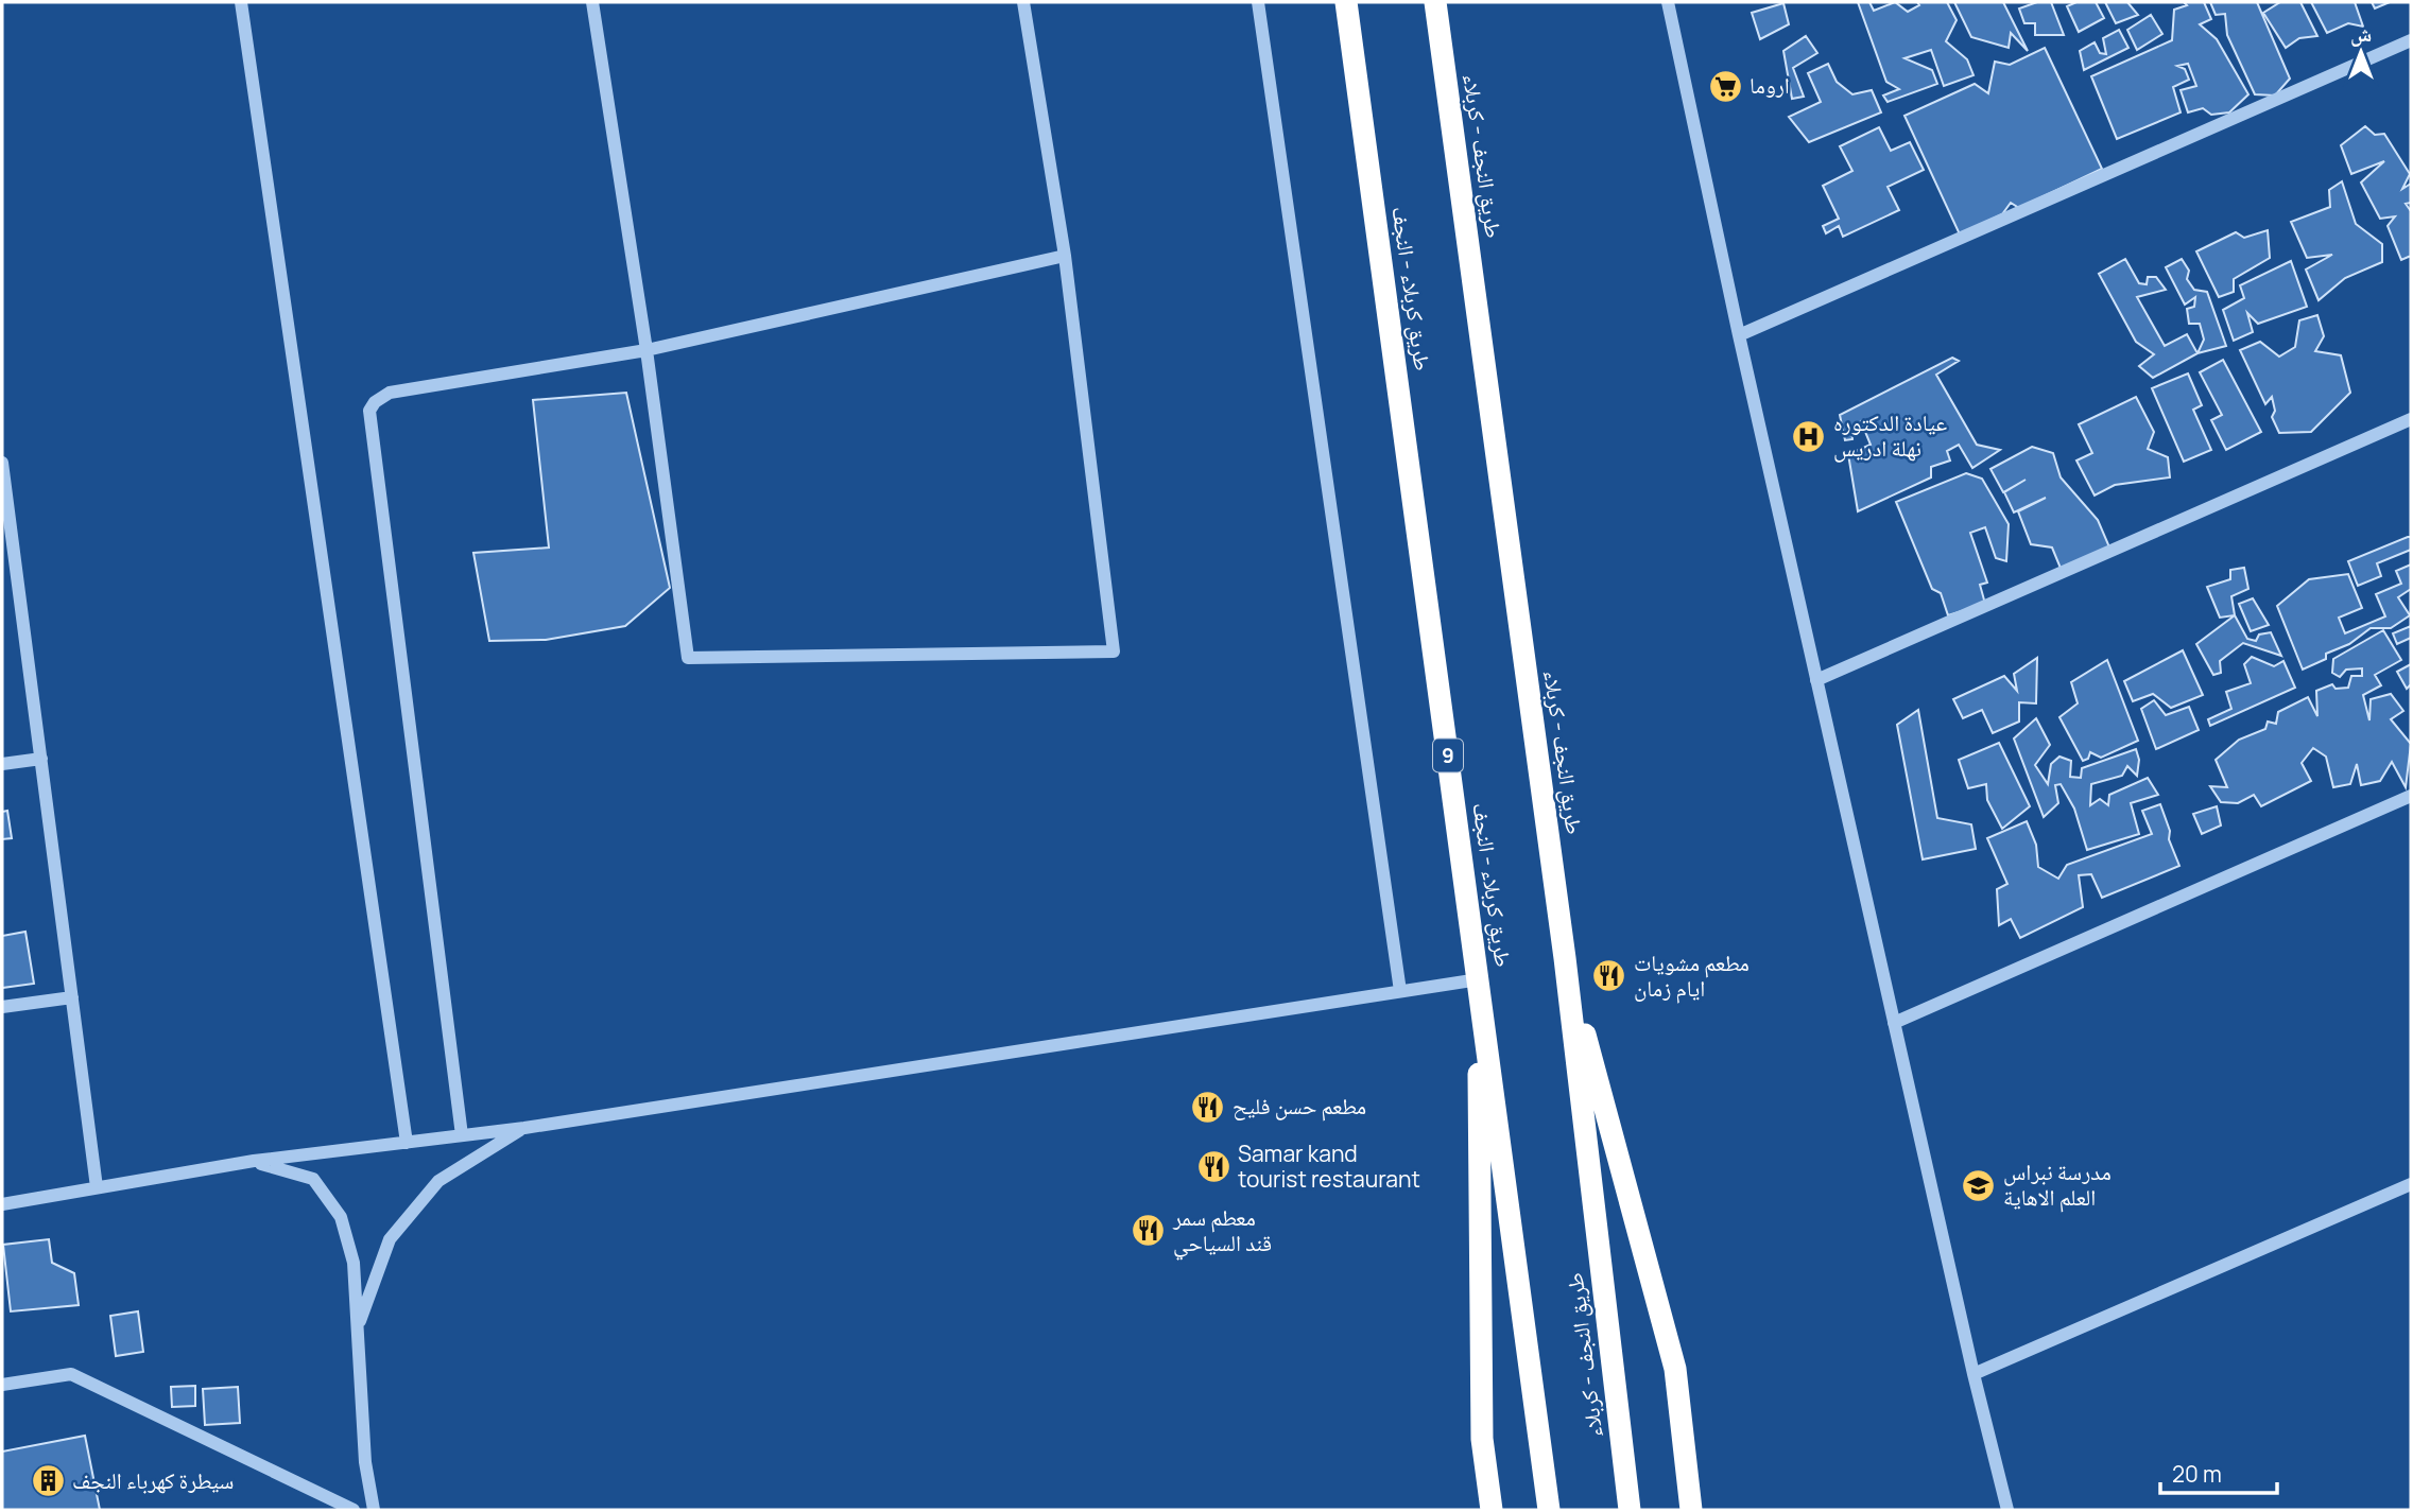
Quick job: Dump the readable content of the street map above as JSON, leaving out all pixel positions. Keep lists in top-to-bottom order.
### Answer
{
  "streets": {
    "highway": ["طريق النجف - کربلاء", "طريق کربلاء - النجف", "9"]
  },
  "places": {
    "supermarket": ["اروما"],
    "hospital": ["عيادة الدكتوره نهلة ادريس"],
    "restaurant": [
      "مطعم مشويات ايام زمان",
      "مطعم حسن فليح",
      "Samar kand tourist restaurant",
      "معطم سمر قند السياحي"
    ],
    "school or university": ["مدرسة نبراس العلم الاهاية"],
    "building": ["سيطرة كهرباء النجف"]
  },
  "scale_bar": "20 m",
  "north": "top"
}
